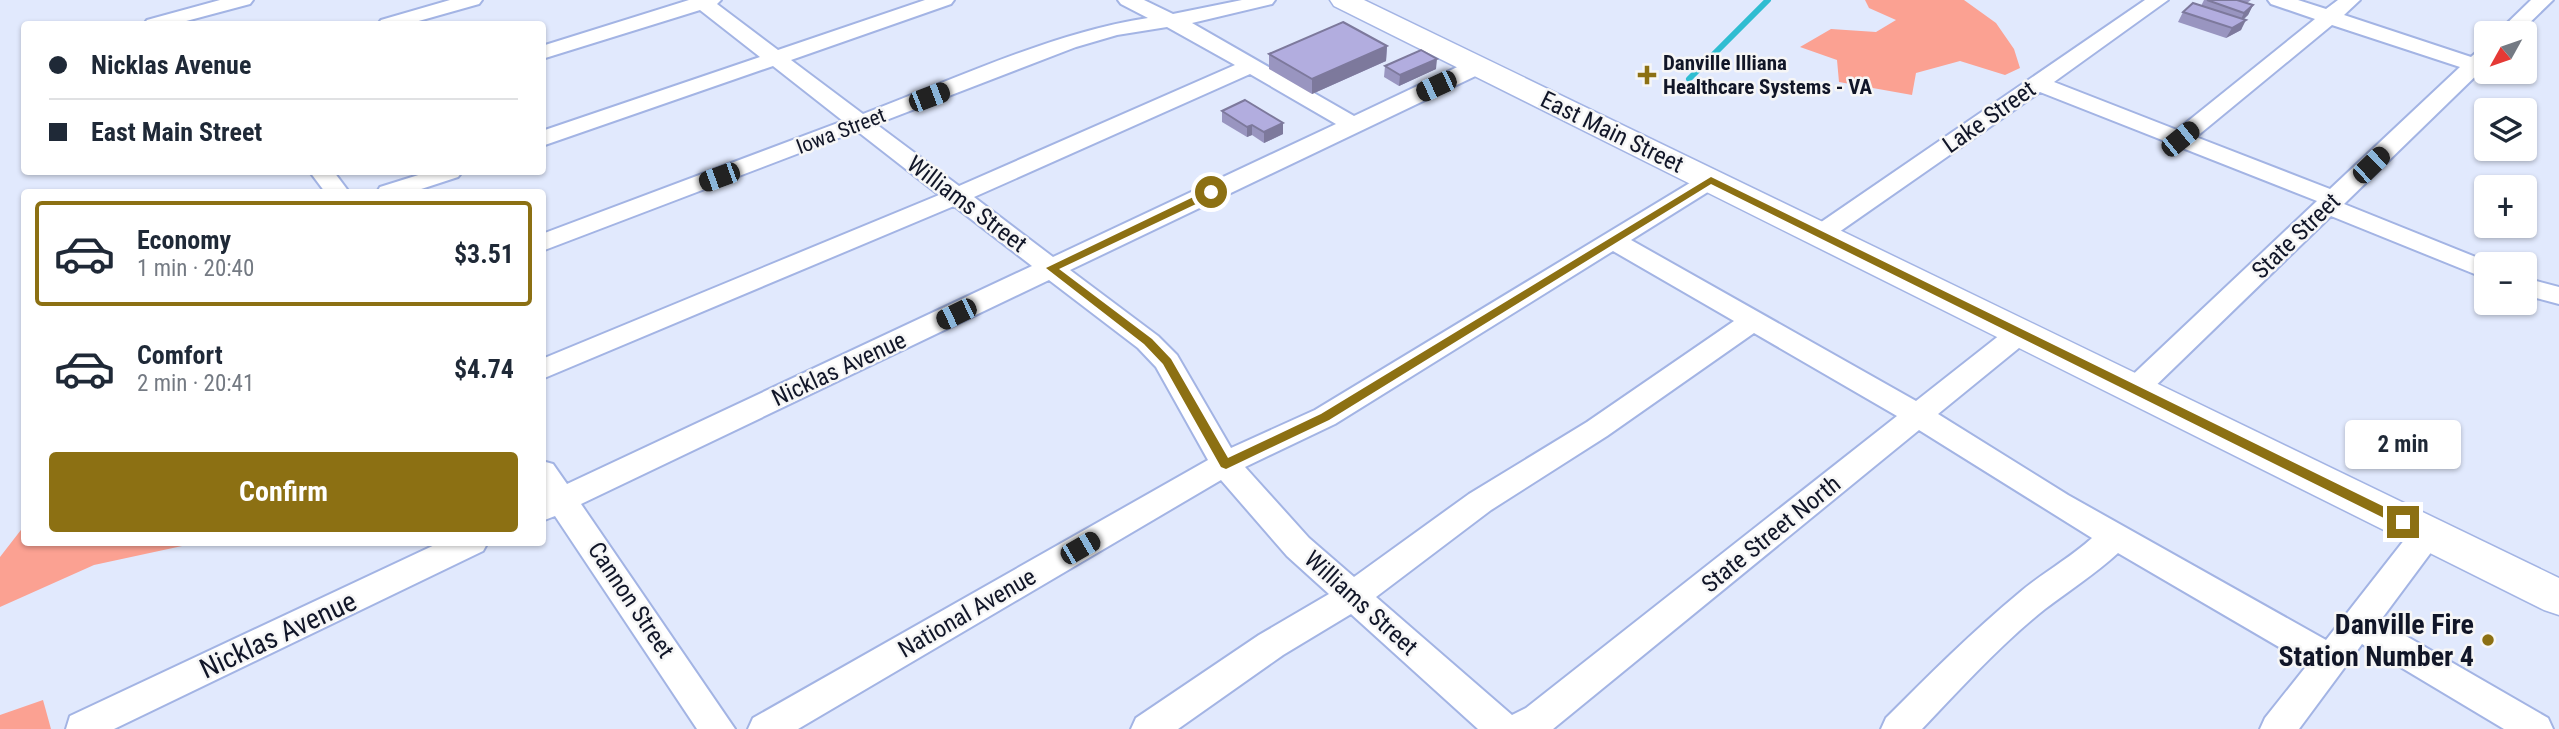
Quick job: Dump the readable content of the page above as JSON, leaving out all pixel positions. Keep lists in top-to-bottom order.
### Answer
{
  "streets": {
    "main road": ["East Main Street"],
    "street": [
      "Lake Street",
      "Iowa Street",
      "Williams Street",
      "State Street",
      "Nicklas Avenue",
      "State Street North",
      "Cannon Street",
      "National Avenue"
    ]
  },
  "crossings": [
    ["Lake Street", "East Main Street"],
    ["Iowa Street", "Williams Street"],
    ["East Main Street", "State Street"],
    ["East Main Street", "Nicklas Avenue"],
    ["East Main Street", "State Street North"],
    ["East Main Street", "National Avenue"],
    ["Williams Street", "Nicklas Avenue"],
    ["Williams Street", "National Avenue"],
    ["Nicklas Avenue", "Cannon Street"]
  ],
  "places": {
    "health": ["Danville Illiana Healthcare Systems - VA"],
    "other": ["Danville Fire Station Number 4"]
  },
  "north": "bottom left",
  "page": {
    "map_buttons": ["+", "−"],
    "banner": ["Nicklas Avenue", "East Main Street"],
    "list": [
      {
        "name": "Economy",
        "note": "1 min · 20:40",
        "value": "$3.51"
      },
      {
        "name": "Comfort",
        "note": "2 min · 20:41",
        "value": "$4.74"
      }
    ],
    "bubble": "2 min",
    "buttons": "Confirm"
  }
}
